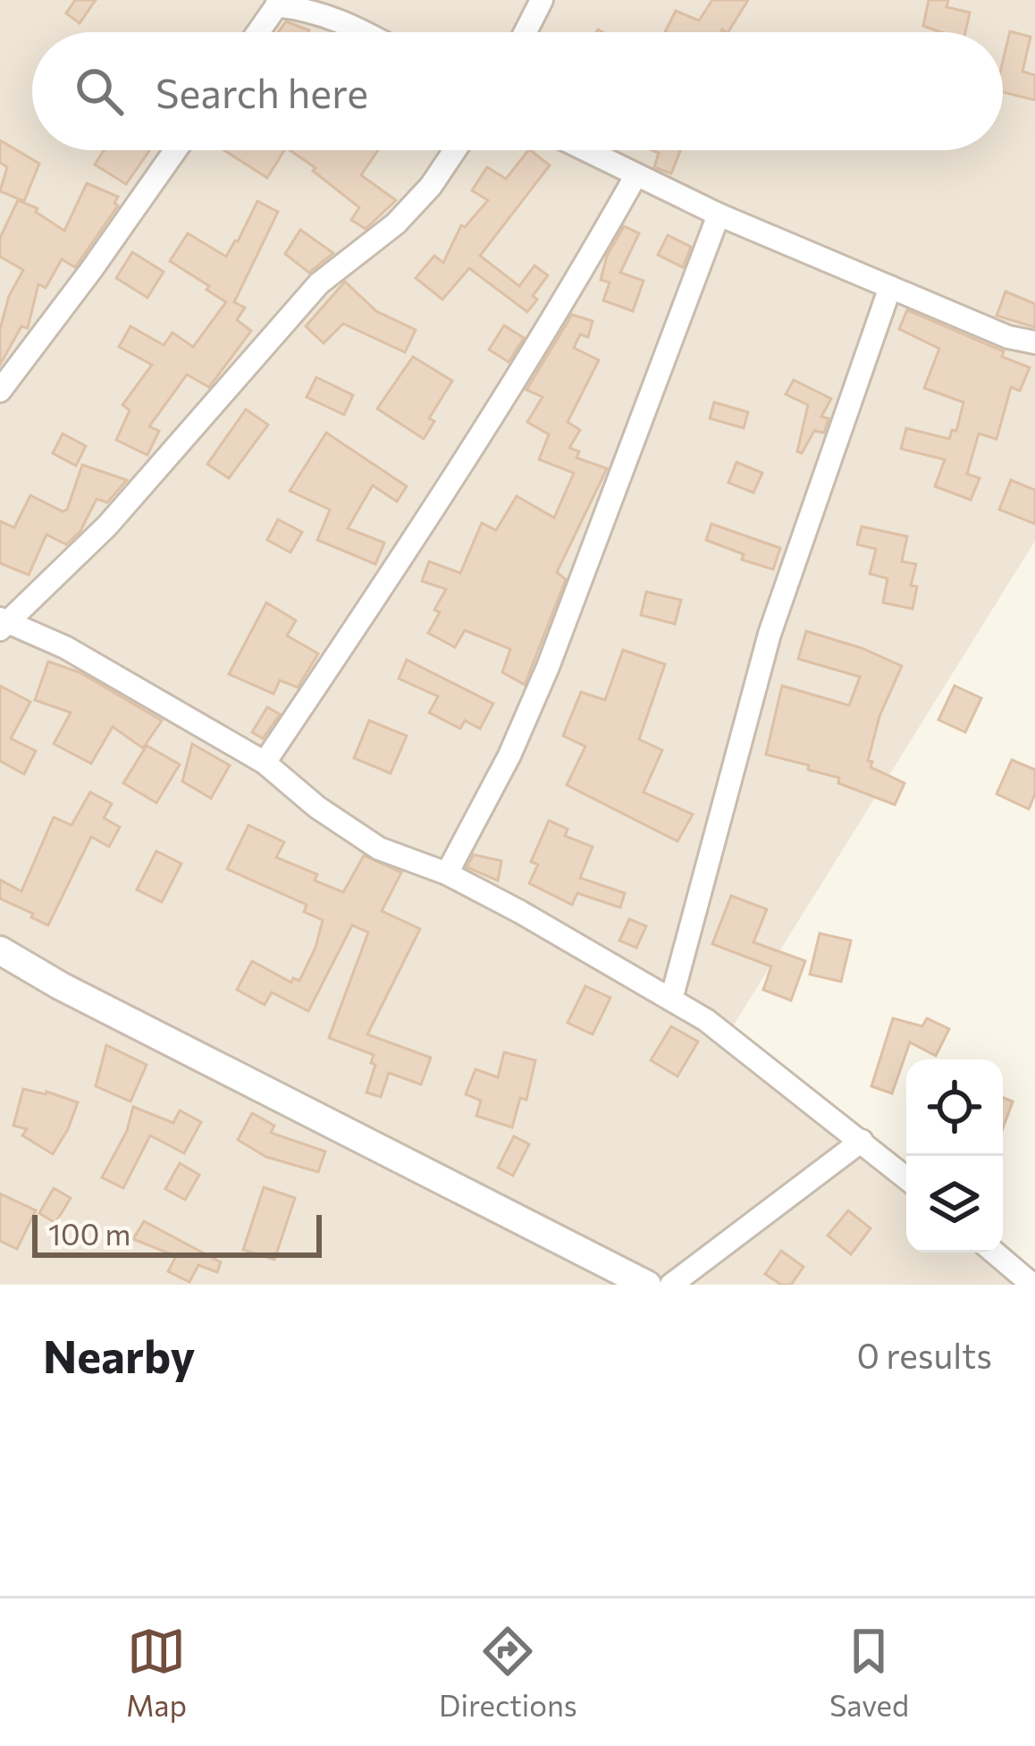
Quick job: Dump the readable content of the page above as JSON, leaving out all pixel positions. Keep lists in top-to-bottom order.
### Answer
{
  "scale_bar": "100 m",
  "page": {
    "search": "Search here",
    "scale": "100 m",
    "heading": ["Nearby", "0 results"],
    "nav": ["Map", "Directions", "Saved"]
  }
}
